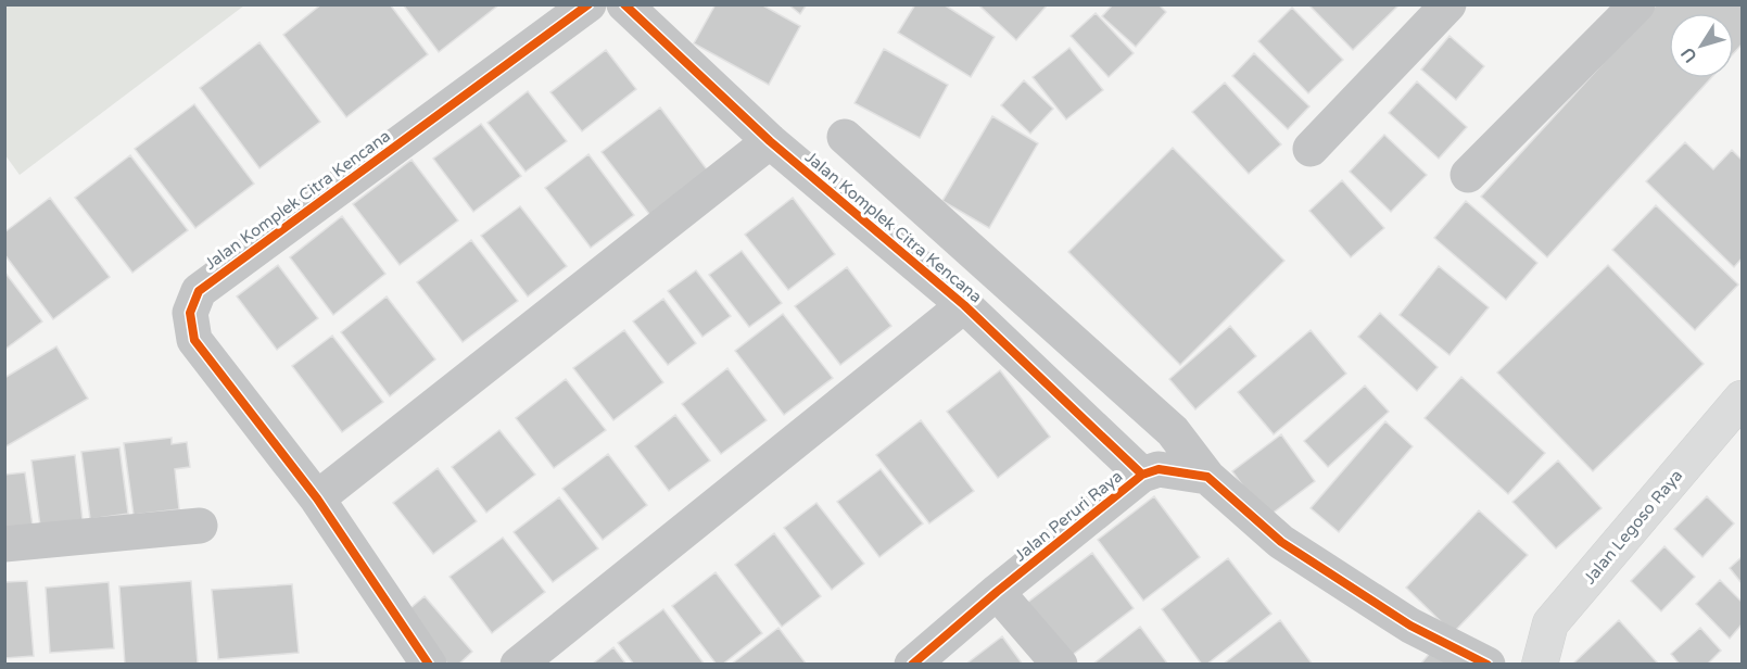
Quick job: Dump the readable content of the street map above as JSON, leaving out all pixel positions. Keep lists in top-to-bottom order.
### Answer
{
  "streets": {
    "street": ["Jalan Komplek Citra Kencana", "Jalan Peruri Raya", "Jalan Legoso Raya"]
  },
  "crossings": [
    ["Jalan Komplek Citra Kencana", "Jalan Peruri Raya"]
  ],
  "north": "bottom left"
}
